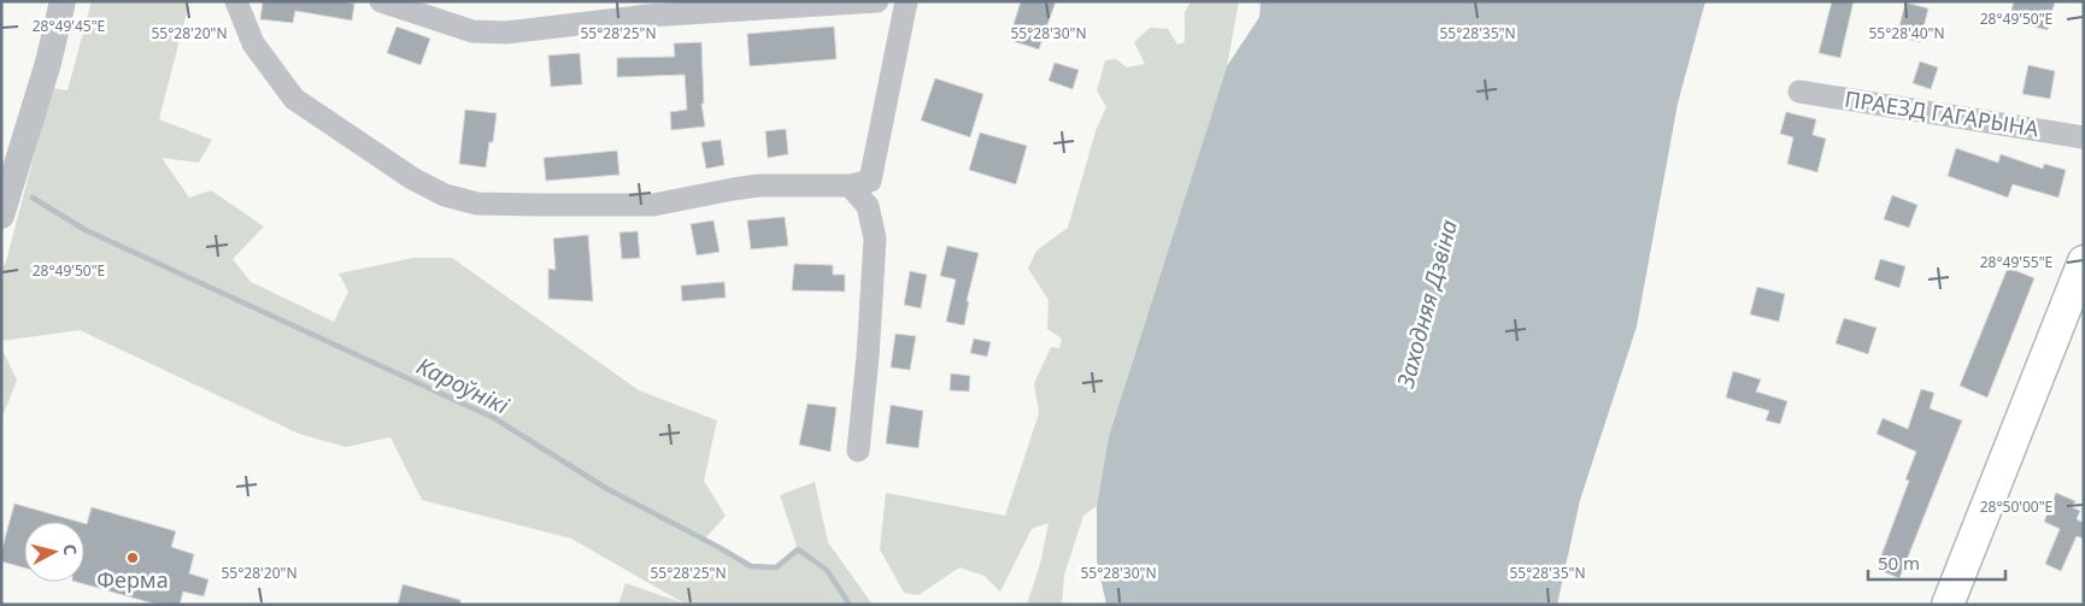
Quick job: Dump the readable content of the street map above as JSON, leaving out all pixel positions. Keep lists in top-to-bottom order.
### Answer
{
  "streets": {
    "street": ["ПРАЕЗД ГАГАРЫНА"]
  },
  "water": ["Заходняя Дзвіна", "Кароўнікі"],
  "places": ["Ферма"],
  "scale_bar": "50 m",
  "north": "right",
  "coordinates": [
    "28°49'50\"E",
    "28°49'45\"E",
    "55°28'20\"N",
    "55°28'25\"N",
    "55°28'30\"N",
    "55°28'35\"N",
    "55°28'40\"N",
    "28°49'55\"E",
    "28°50'00\"E"
  ]
}
